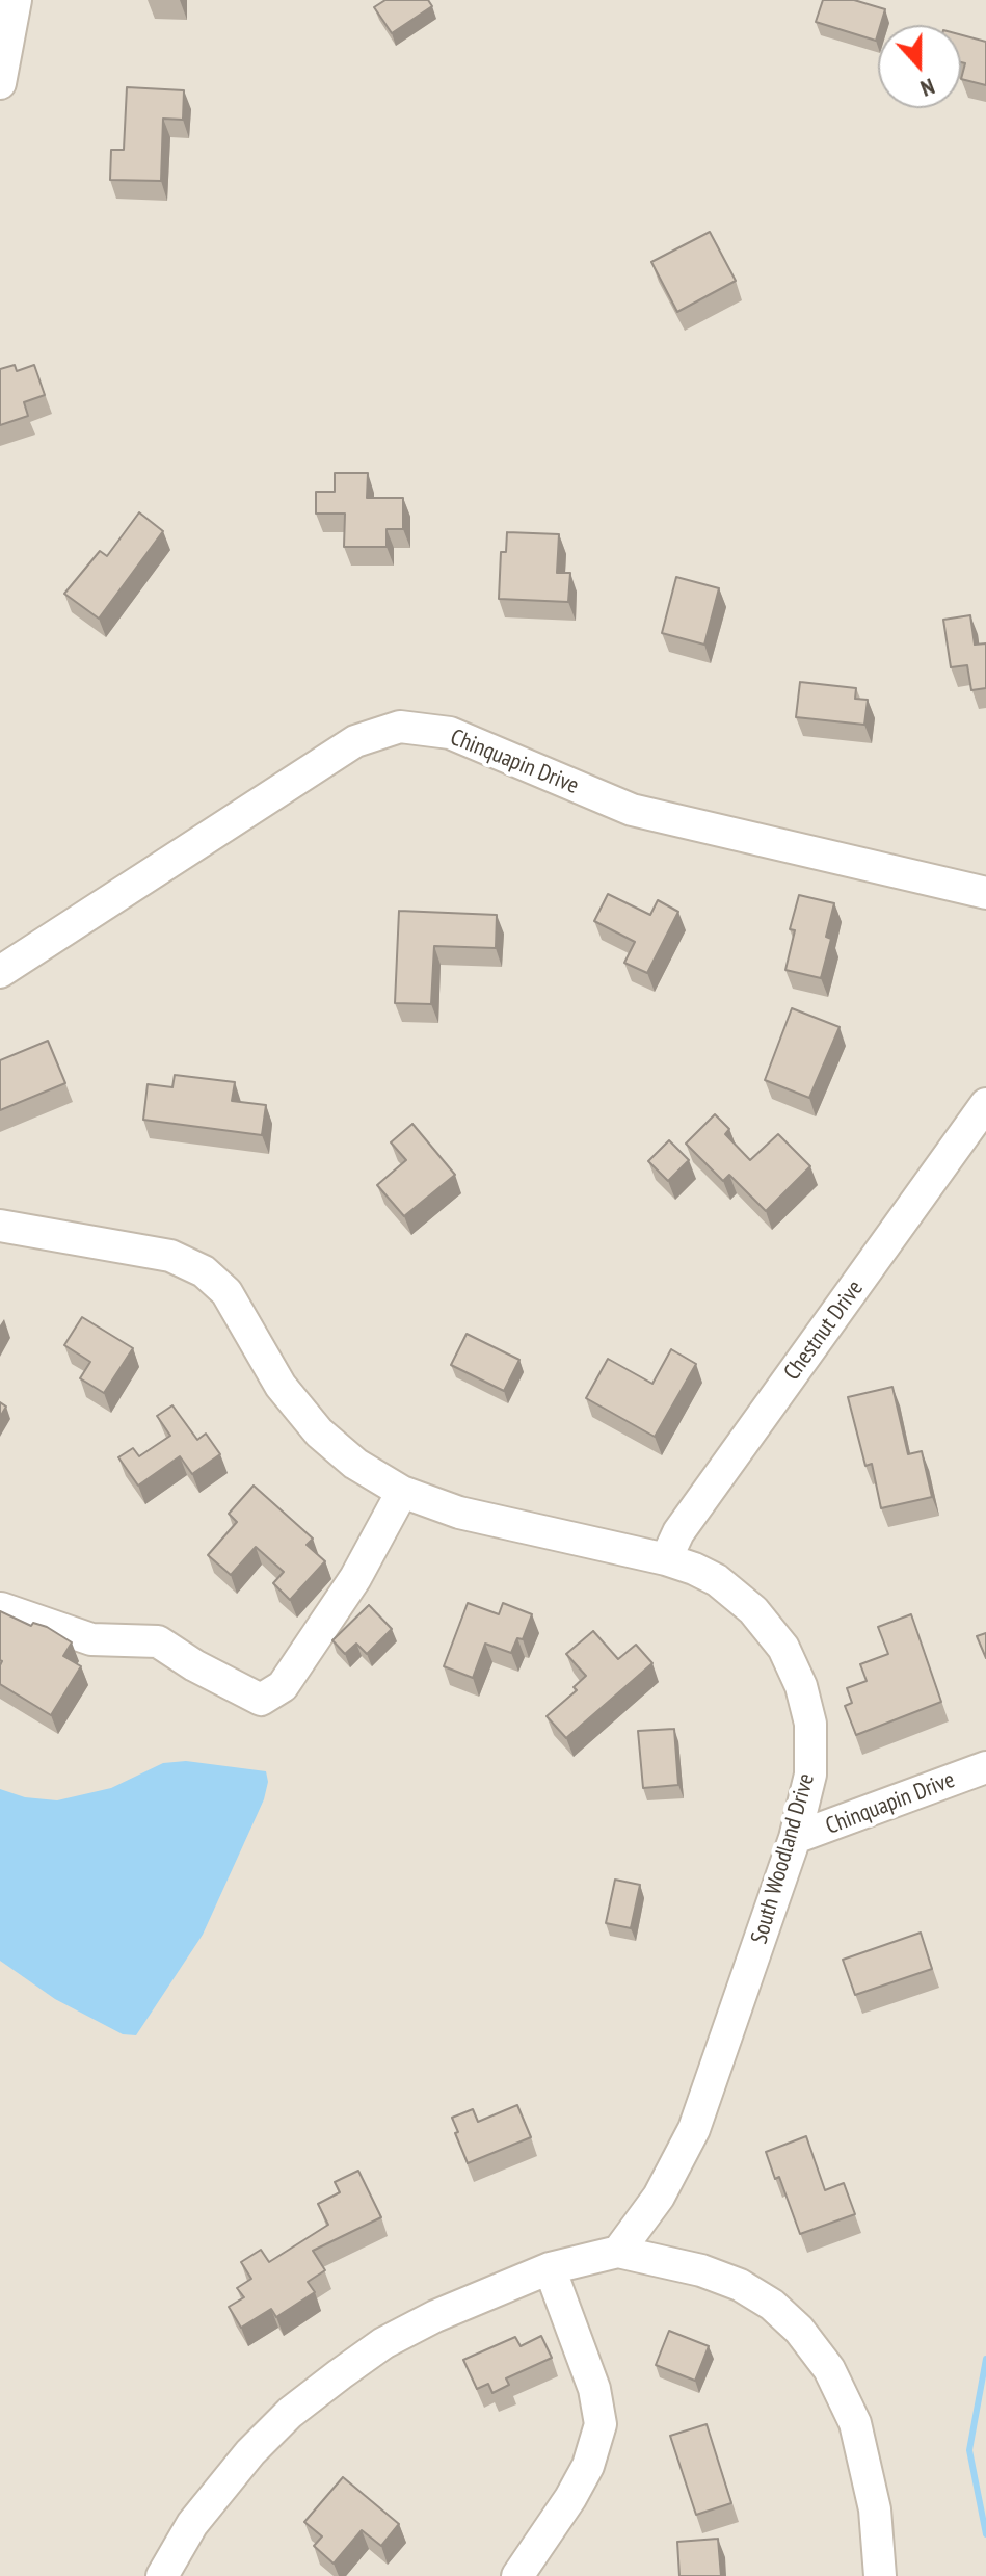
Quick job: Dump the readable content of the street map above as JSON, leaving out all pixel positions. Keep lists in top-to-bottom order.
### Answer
{
  "streets": {
    "street": ["Chinquapin Drive", "Chestnut Drive", "South Woodland Drive"]
  },
  "crossings": [
    ["Chinquapin Drive", "South Woodland Drive"],
    ["Chestnut Drive", "South Woodland Drive"]
  ],
  "north": "bottom"
}
